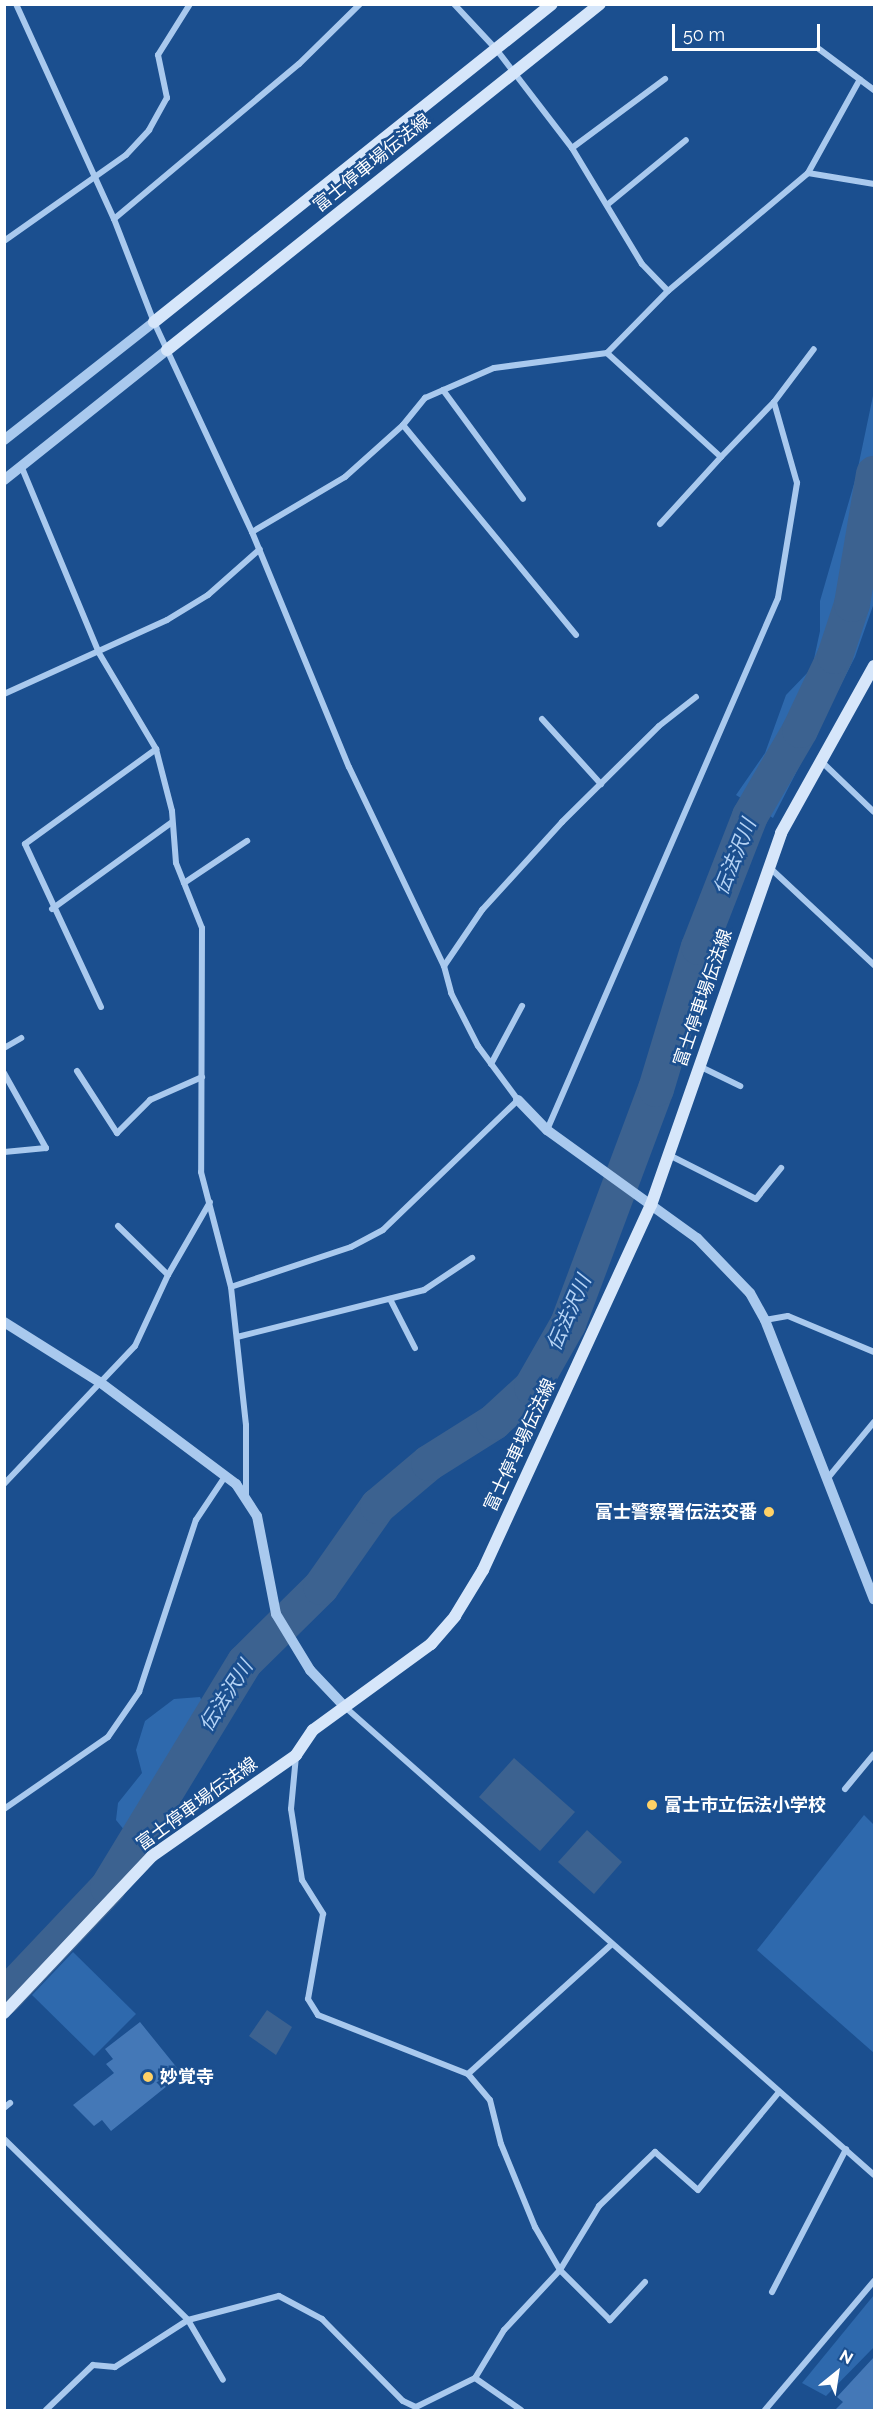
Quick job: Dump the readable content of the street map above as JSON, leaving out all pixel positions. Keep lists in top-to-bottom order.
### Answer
{
  "streets": {
    "main road": ["富士停車場伝法線"]
  },
  "water": ["伝法沢川"],
  "places": ["富士警察署伝法交番", "富士市立伝法小学校", "妙覚寺"],
  "scale_bar": "50 m",
  "north": "top right"
}
